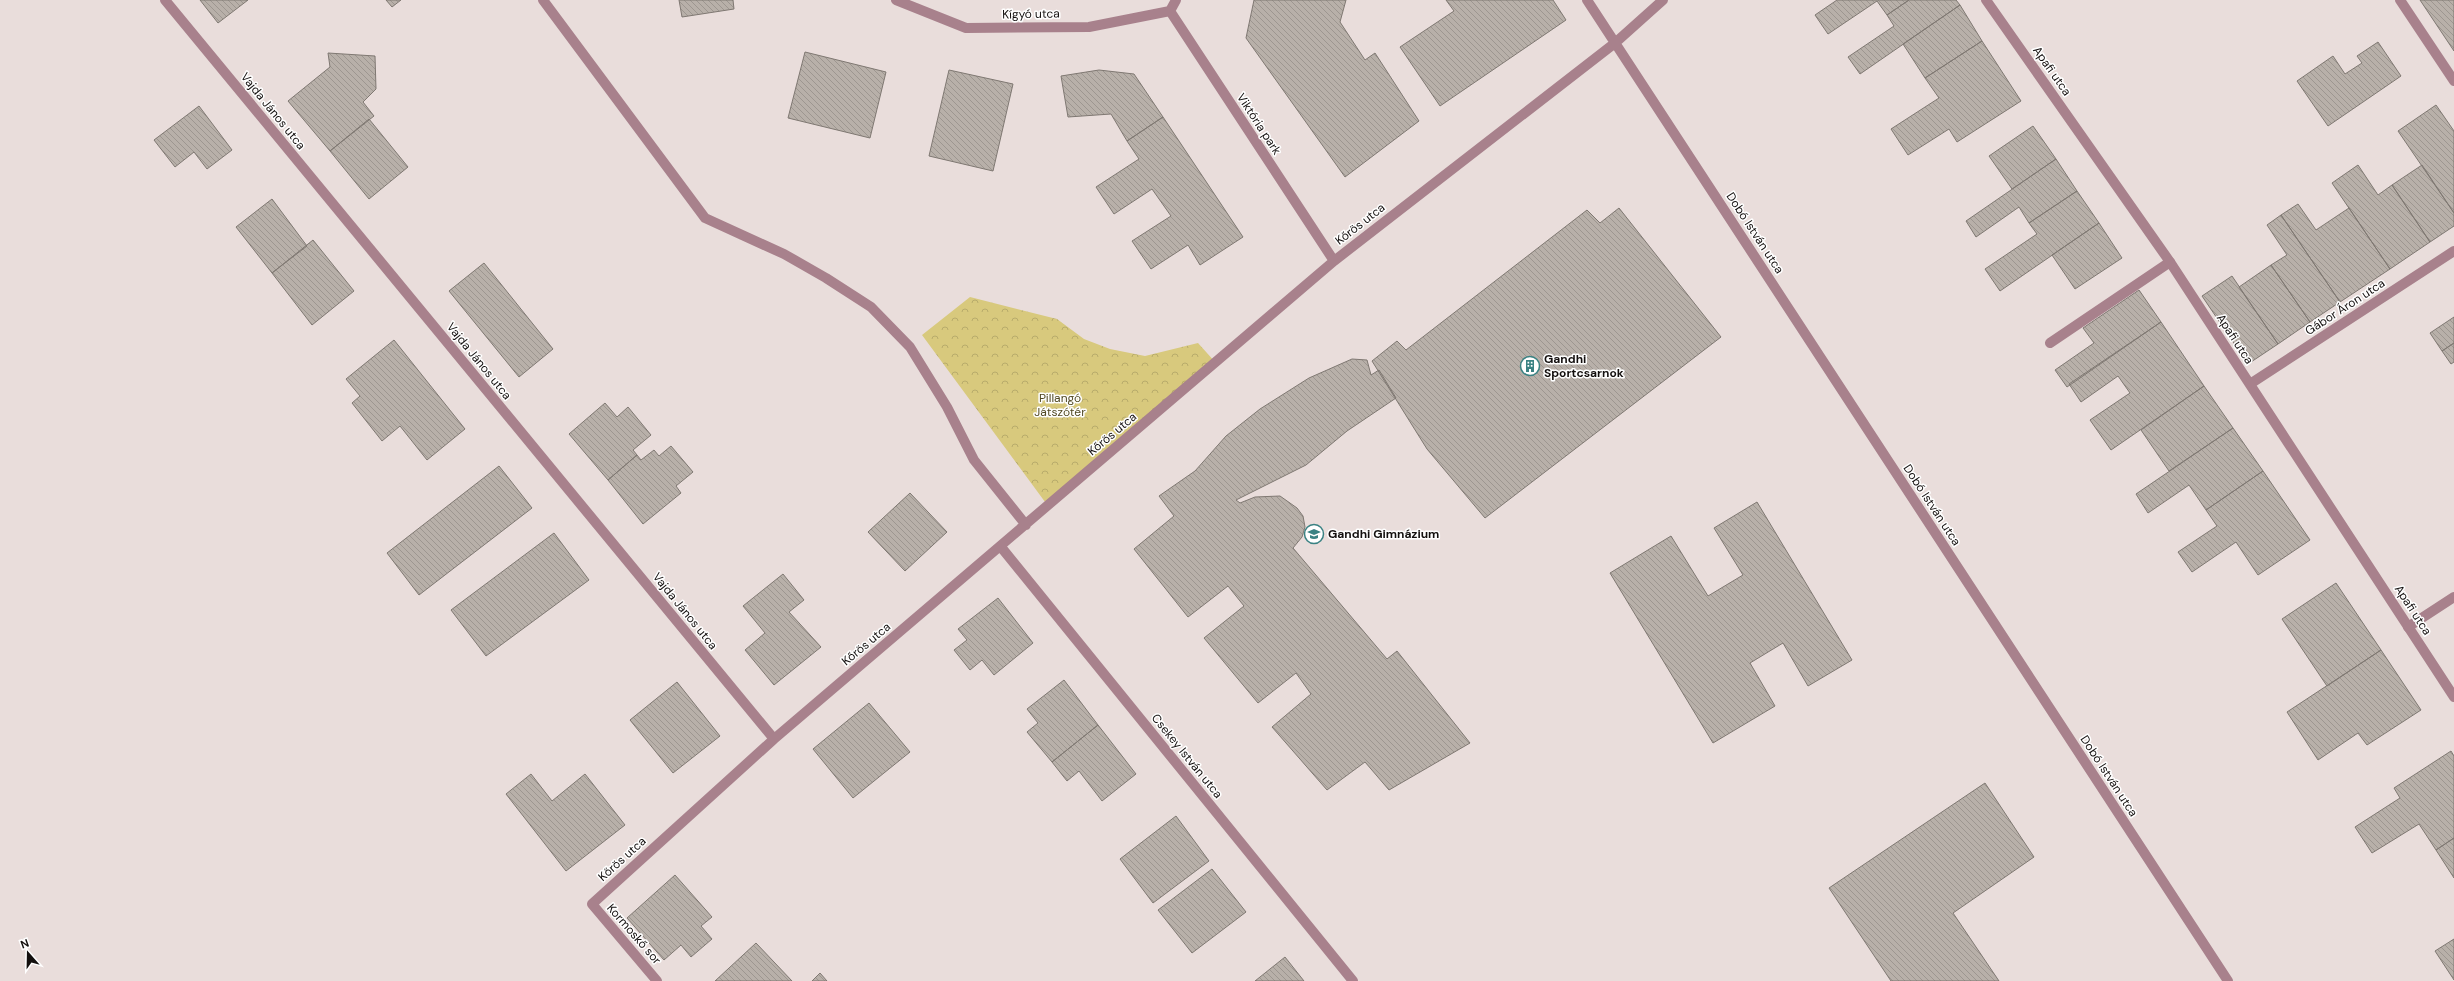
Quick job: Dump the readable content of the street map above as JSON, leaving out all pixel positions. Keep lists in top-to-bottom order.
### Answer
{
  "streets": {
    "street": [
      "Kígyó utca",
      "Apafi utca",
      "Vajda János utca",
      "Viktória park",
      "Kőrös utca",
      "Dobó István utca",
      "Gábor Áron utca",
      "Csekey István utca",
      "Kormoskő sor"
    ]
  },
  "crossings": [
    ["Kígyó utca", "Viktória park"],
    ["Apafi utca", "Gábor Áron utca"],
    ["Vajda János utca", "Kőrös utca"],
    ["Viktória park", "Kőrös utca"],
    ["Kőrös utca", "Dobó István utca"],
    ["Kőrös utca", "Csekey István utca"],
    ["Kőrös utca", "Kormoskő sor"]
  ],
  "parks": ["Pillangó Játszótér"],
  "places": {
    "building": ["Gandhi Sportcsarnok"],
    "school or university": ["Gandhi Gimnázium"]
  },
  "north": "top"
}
